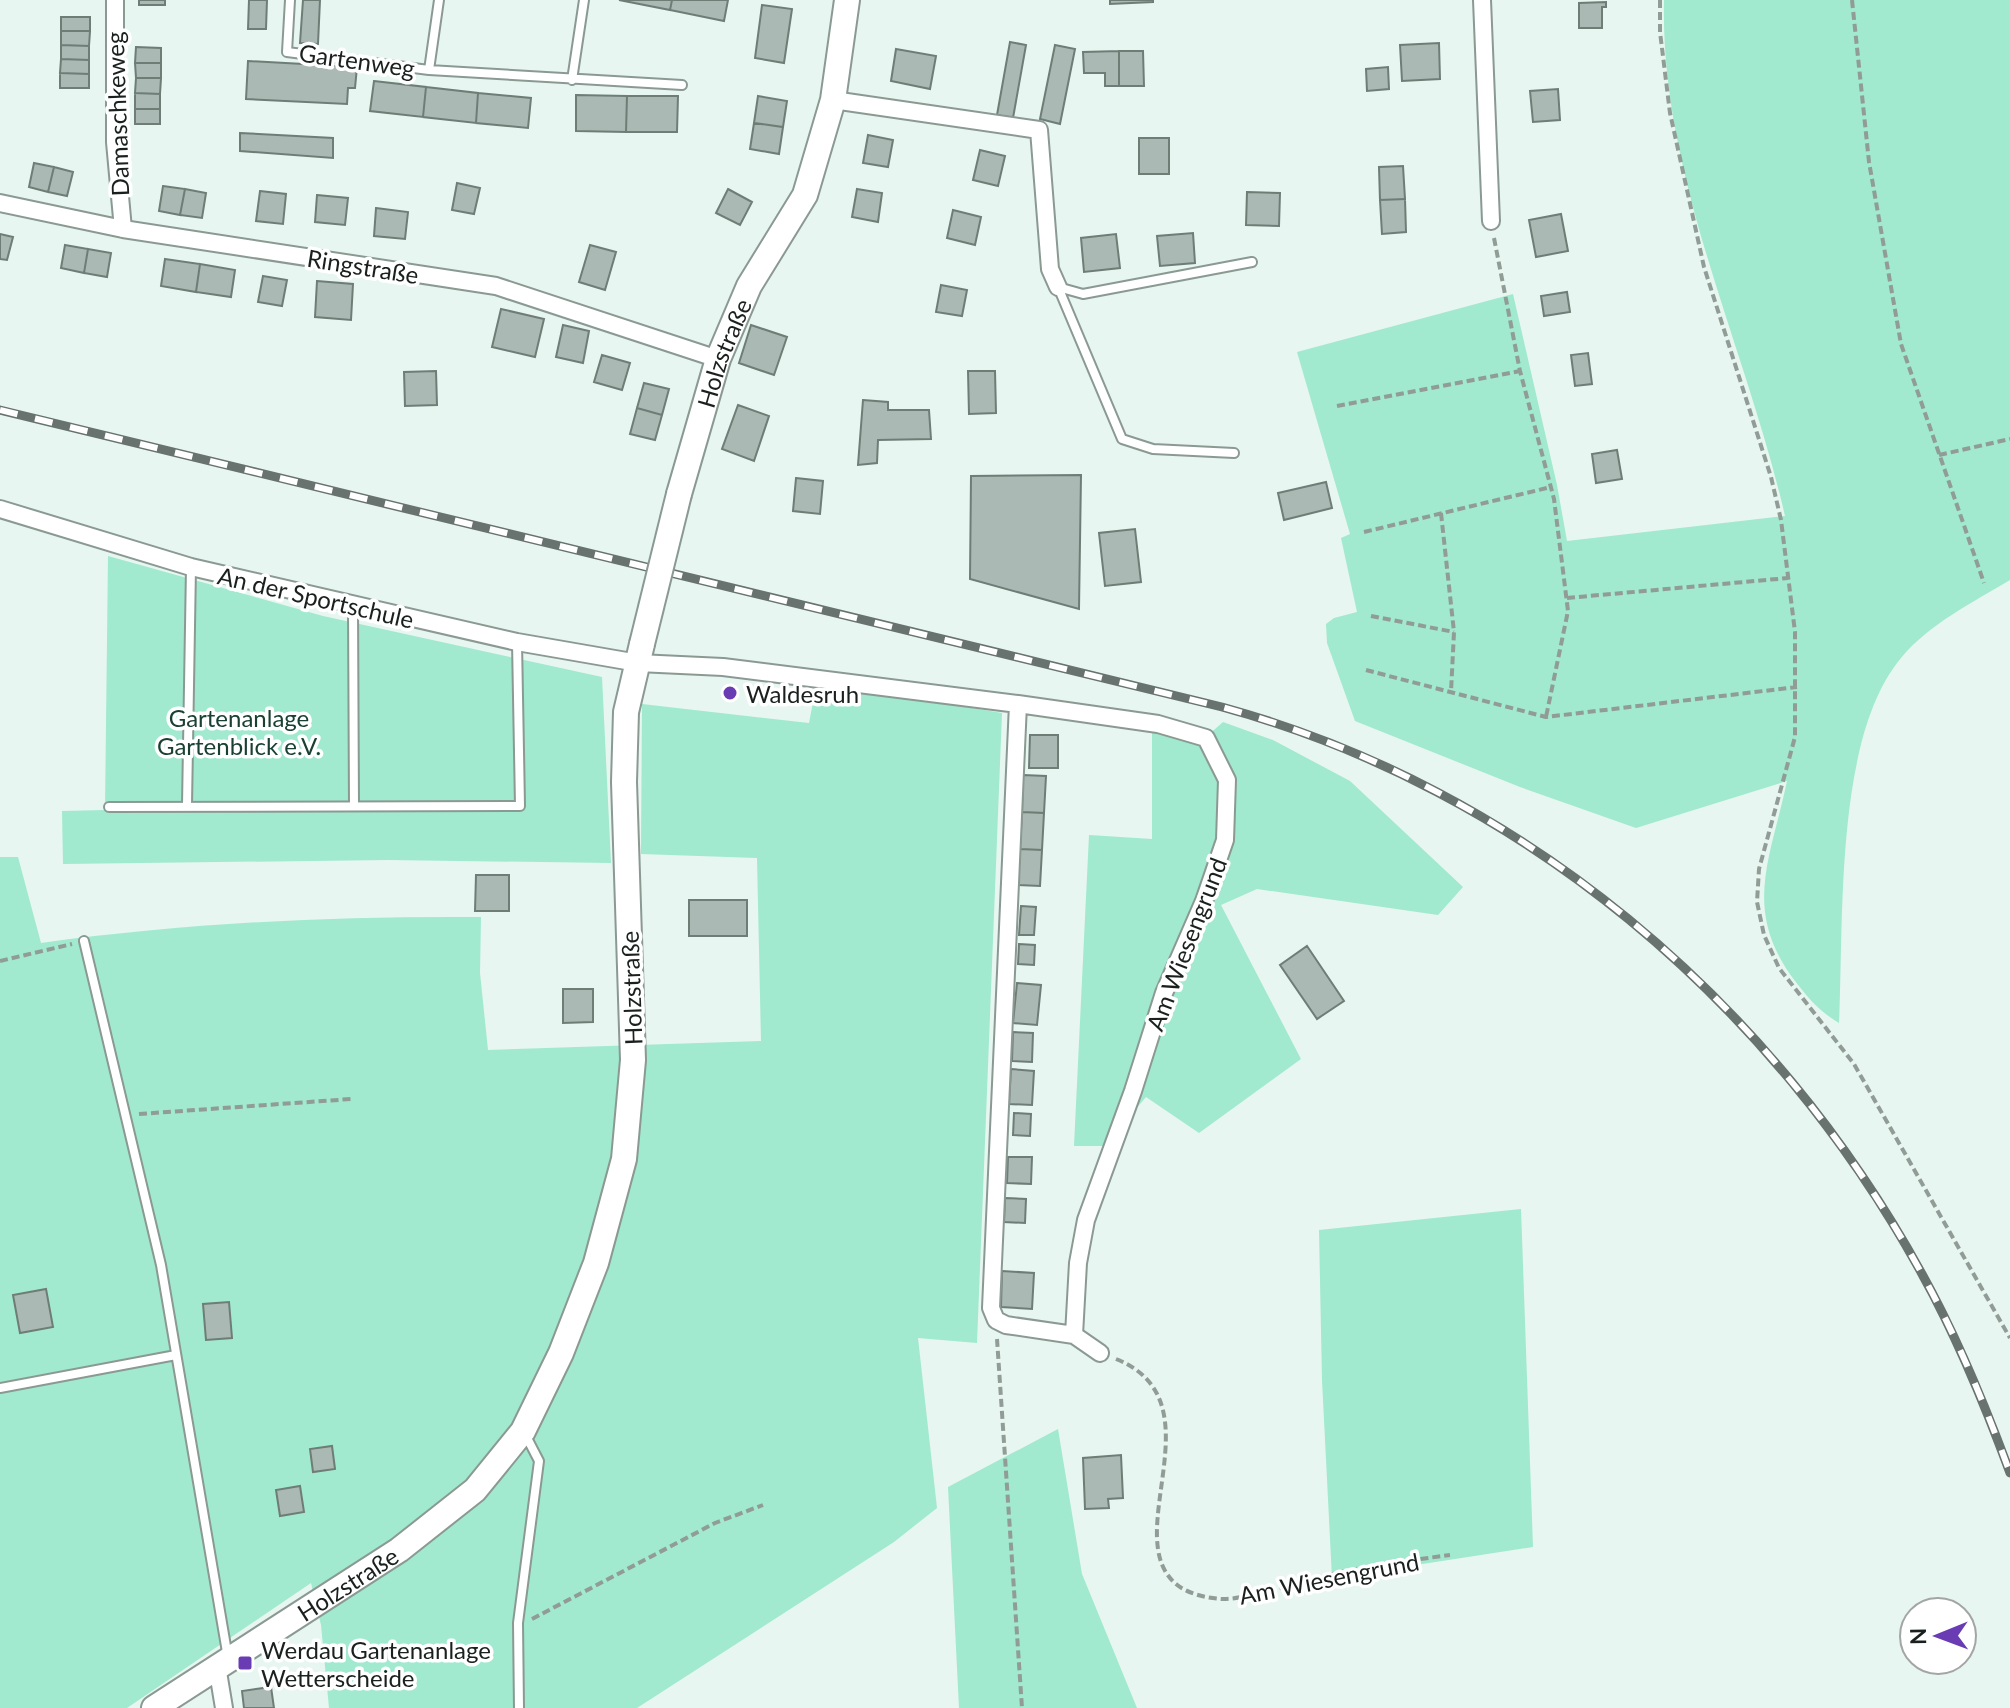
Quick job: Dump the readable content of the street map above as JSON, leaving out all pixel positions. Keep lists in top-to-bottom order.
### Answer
{
  "streets": {
    "street": [
      "Damaschkeweg",
      "Ringstraße",
      "Holzstraße",
      "An der Sportschule",
      "Am Wiesengrund"
    ],
    "lane": ["Gartenweg"]
  },
  "crossings": [
    ["Damaschkeweg", "Ringstraße"],
    ["Ringstraße", "Holzstraße"],
    ["Holzstraße", "An der Sportschule"],
    ["Holzstraße", "Am Wiesengrund"],
    ["An der Sportschule", "Am Wiesengrund"]
  ],
  "parks": ["Gartenanlage Gartenblick e.V."],
  "places": {
    "other": ["Waldesruh"],
    "transit": ["Werdau Gartenanlage Wetterscheide"]
  },
  "north": "left"
}
